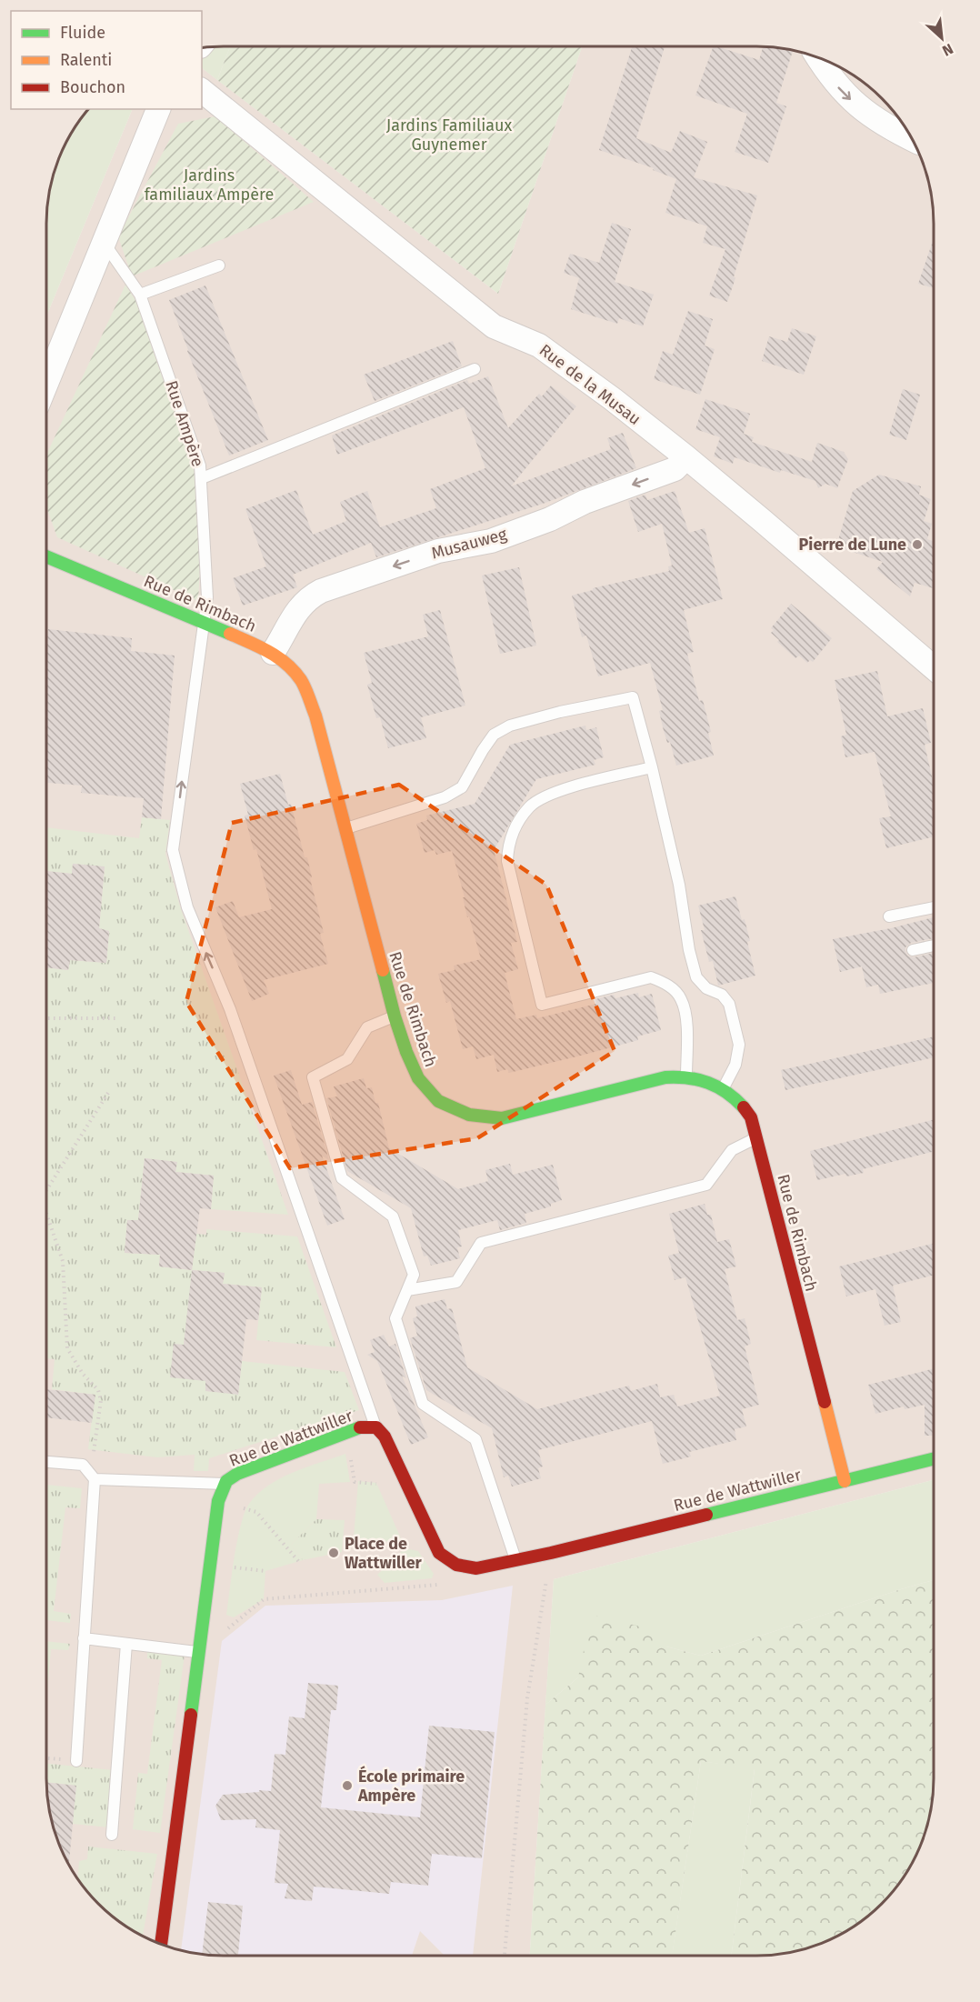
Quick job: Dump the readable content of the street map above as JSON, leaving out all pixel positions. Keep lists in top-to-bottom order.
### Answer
{
  "streets": {
    "street": [
      "Rue de la Musau",
      "Musauweg",
      "Rue de Rimbach",
      "Rue de Wattwiller"
    ],
    "lane": ["Rue Ampère"]
  },
  "crossings": [
    ["Rue de la Musau", "Musauweg"],
    ["Rue Ampère", "Rue de Rimbach"],
    ["Rue Ampère", "Rue de Wattwiller"],
    ["Musauweg", "Rue de Rimbach"],
    ["Rue de Rimbach", "Rue de Wattwiller"]
  ],
  "one_way": ["Rue Ampère", "Musauweg"],
  "parks": ["Jardins Familiaux Guynemer", "Jardins familiaux Ampère"],
  "places": ["Pierre de Lune", "Place de Wattwiller", "École primaire Ampère"],
  "legend": ["Fluide", "Ralenti", "Bouchon"],
  "north": "bottom right"
}
